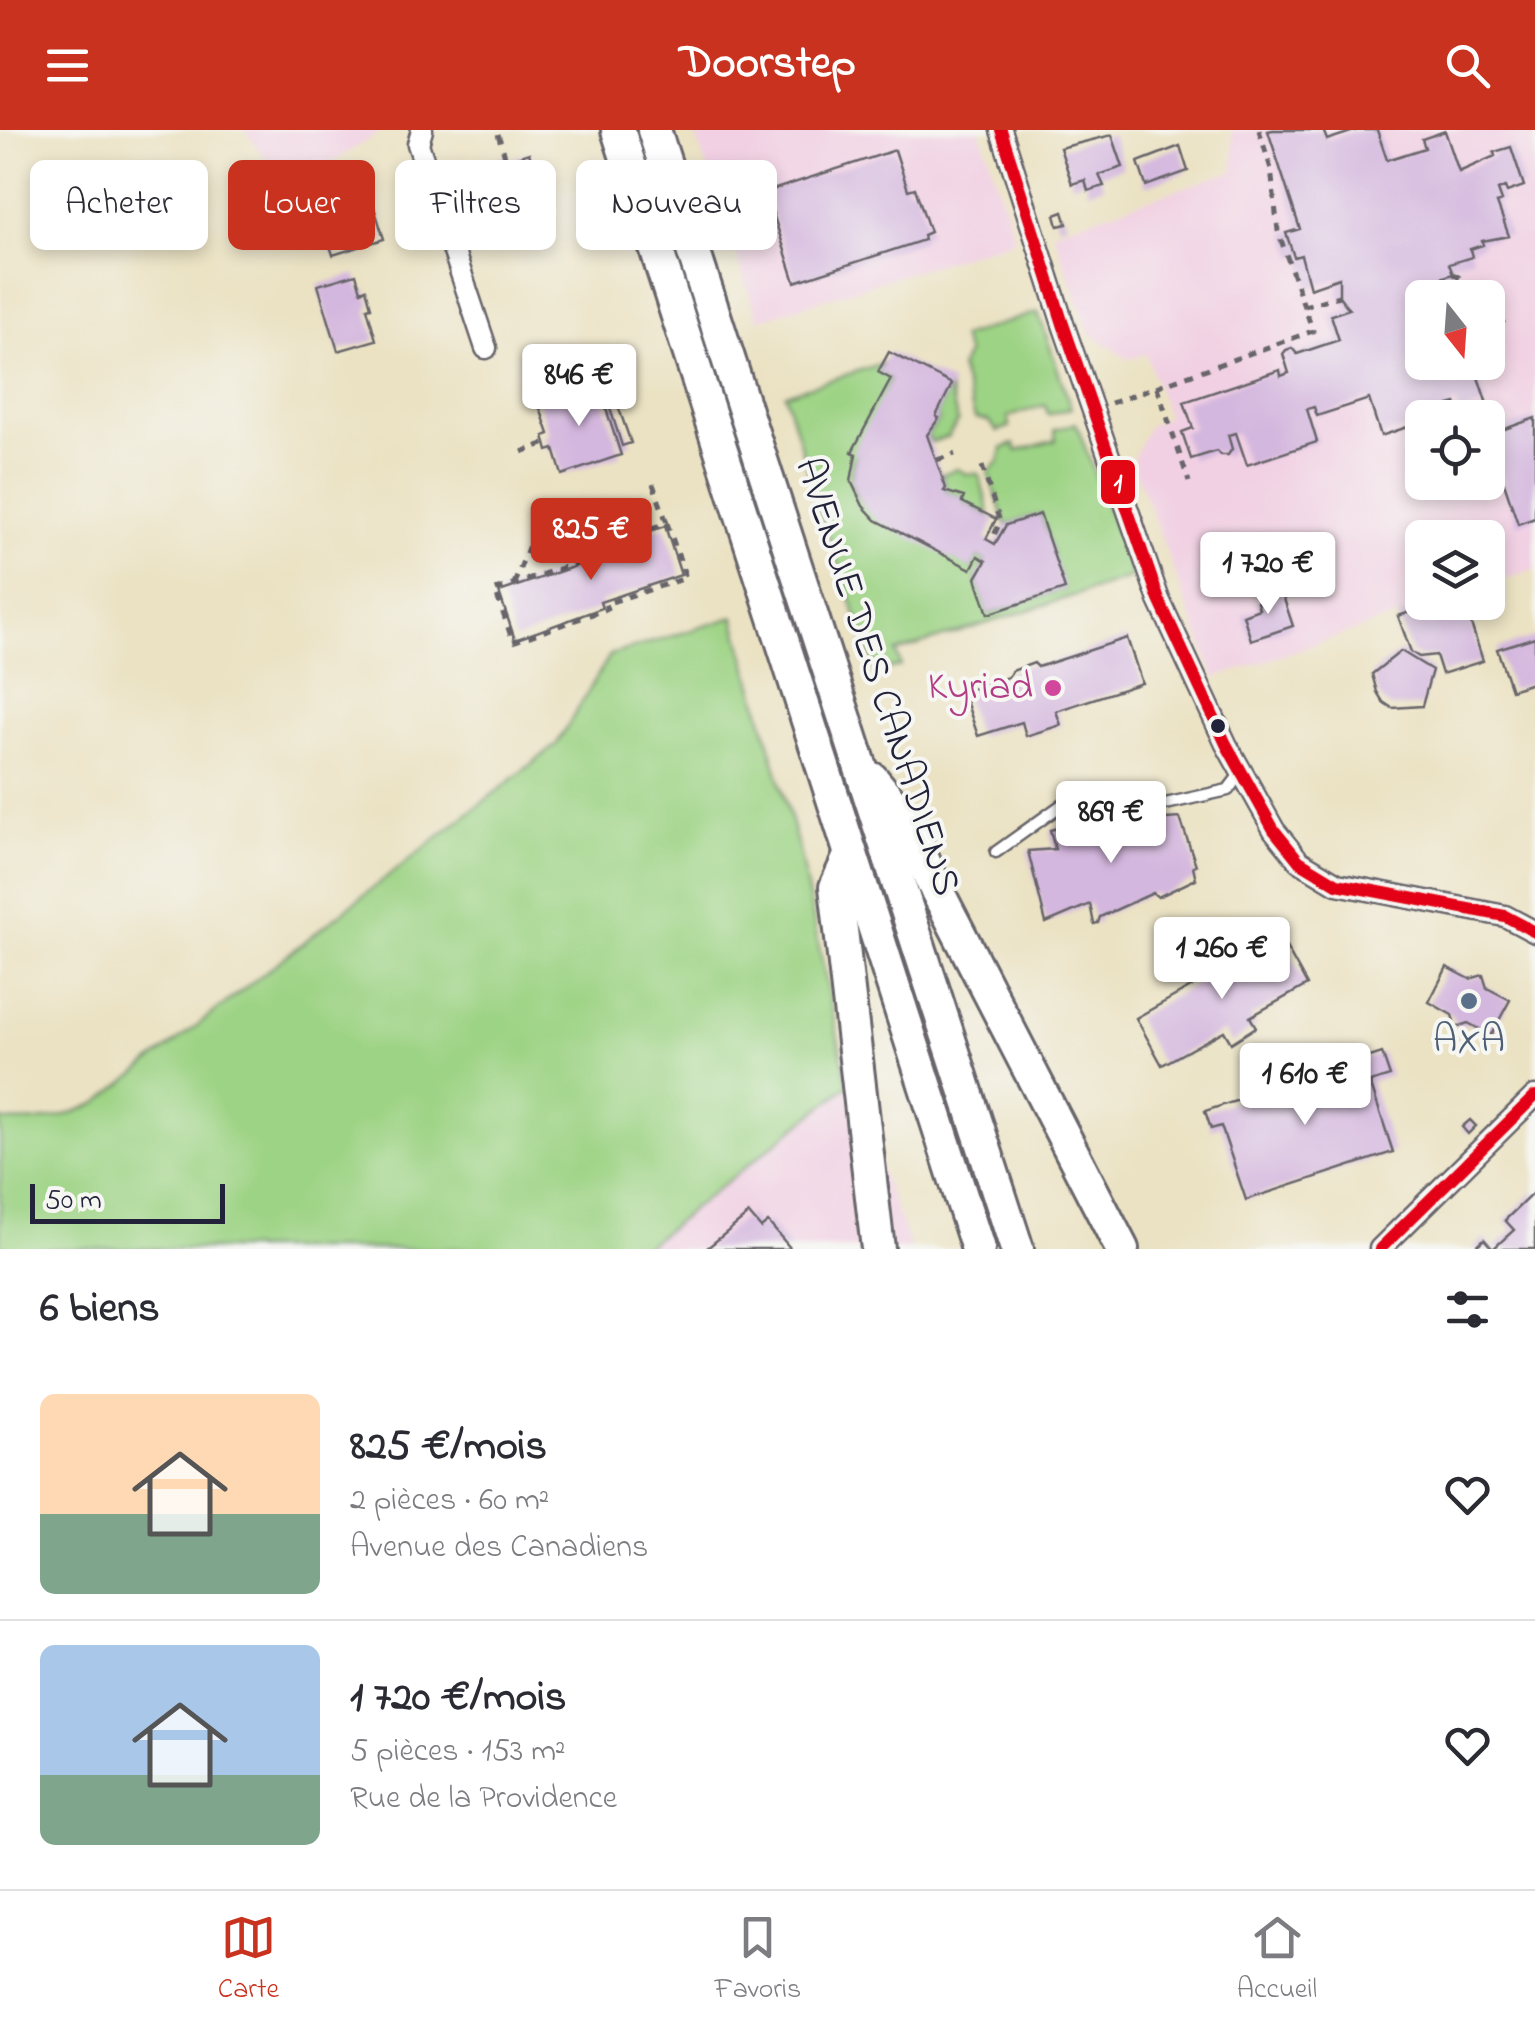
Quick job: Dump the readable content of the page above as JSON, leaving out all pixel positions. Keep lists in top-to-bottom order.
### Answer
{
  "streets": {
    "main road": ["AVENUE DES CANADIENS"]
  },
  "places": ["Kyriad", "AXA"],
  "lines": ["transit line 1"],
  "scale_bar": "50 m",
  "north": "bottom",
  "page": {
    "header": "Doorstep",
    "chip": [
      "Acheter",
      "Louer",
      "Filtres",
      "Nouveau"
    ],
    "price": [
      "846 €",
      "825 €",
      "1 720 €",
      "869 €",
      "1 260 €",
      "1 610 €"
    ],
    "scale": "50 m",
    "heading": "6 biens",
    "list": [
      {
        "name": "825 €/mois",
        "note": "2 pièces · 60 m² · Avenue des Canadiens"
      },
      {
        "name": "1 720 €/mois",
        "note": "5 pièces · 153 m² · Rue de la Providence"
      }
    ],
    "tabs": ["Carte", "Favoris", "Accueil"]
  }
}
